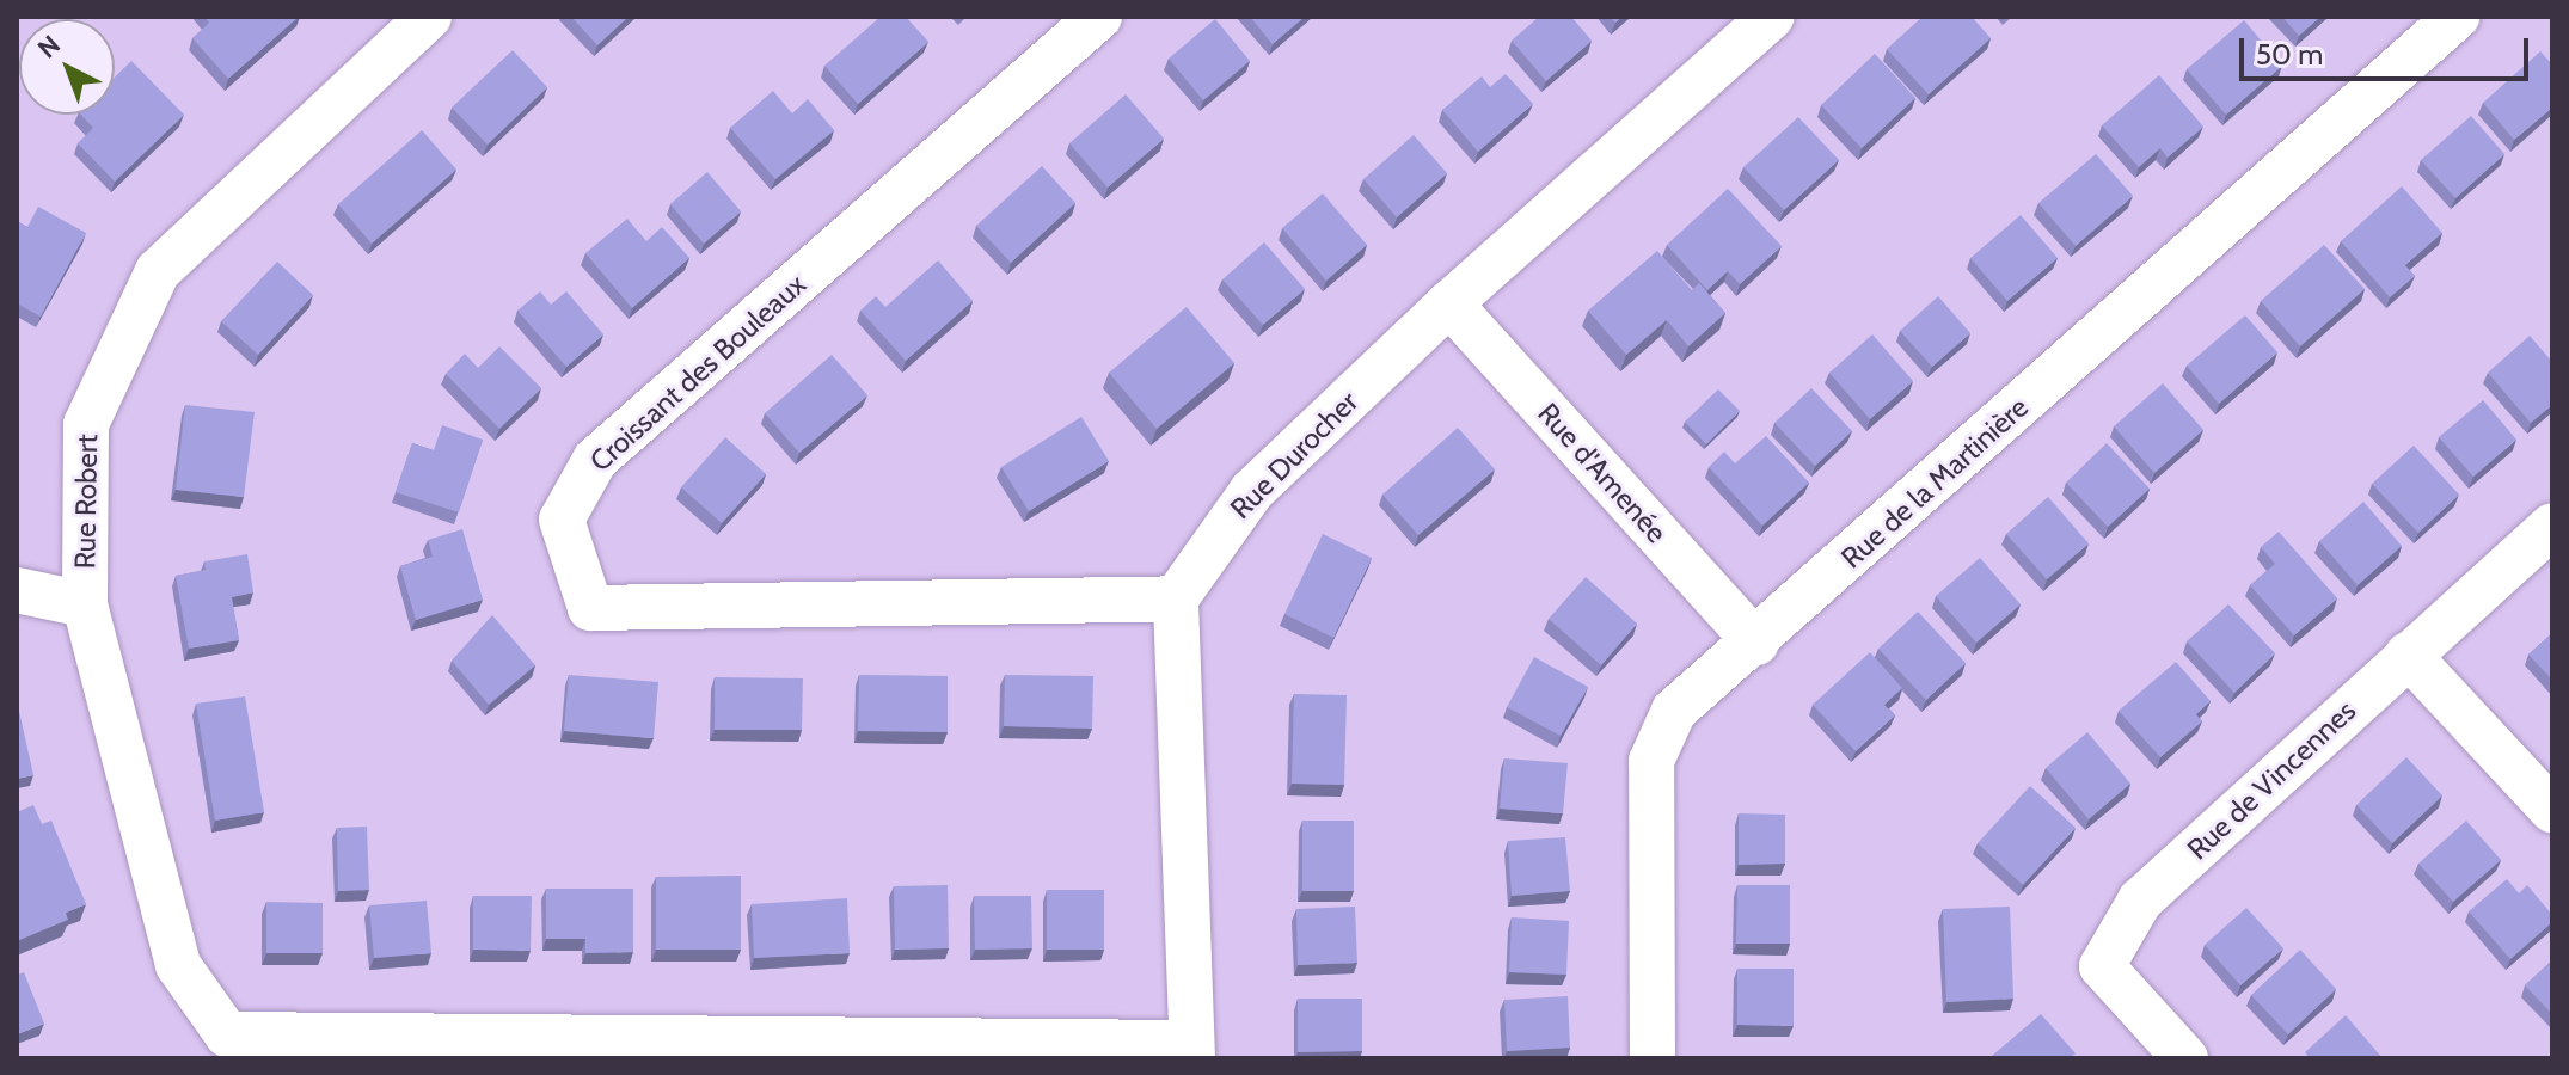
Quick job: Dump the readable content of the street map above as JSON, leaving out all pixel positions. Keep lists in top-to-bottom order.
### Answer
{
  "streets": {
    "street": [
      "Croissant des Bouleaux",
      "Rue Durocher",
      "Rue d'Amenée",
      "Rue de la Martinière",
      "Rue Robert",
      "Rue de Vincennes"
    ]
  },
  "crossings": [
    ["Croissant des Bouleaux", "Rue Durocher"],
    ["Rue Durocher", "Rue d'Amenée"],
    ["Rue d'Amenée", "Rue de la Martinière"]
  ],
  "scale_bar": "50 m",
  "north": "top left"
}
